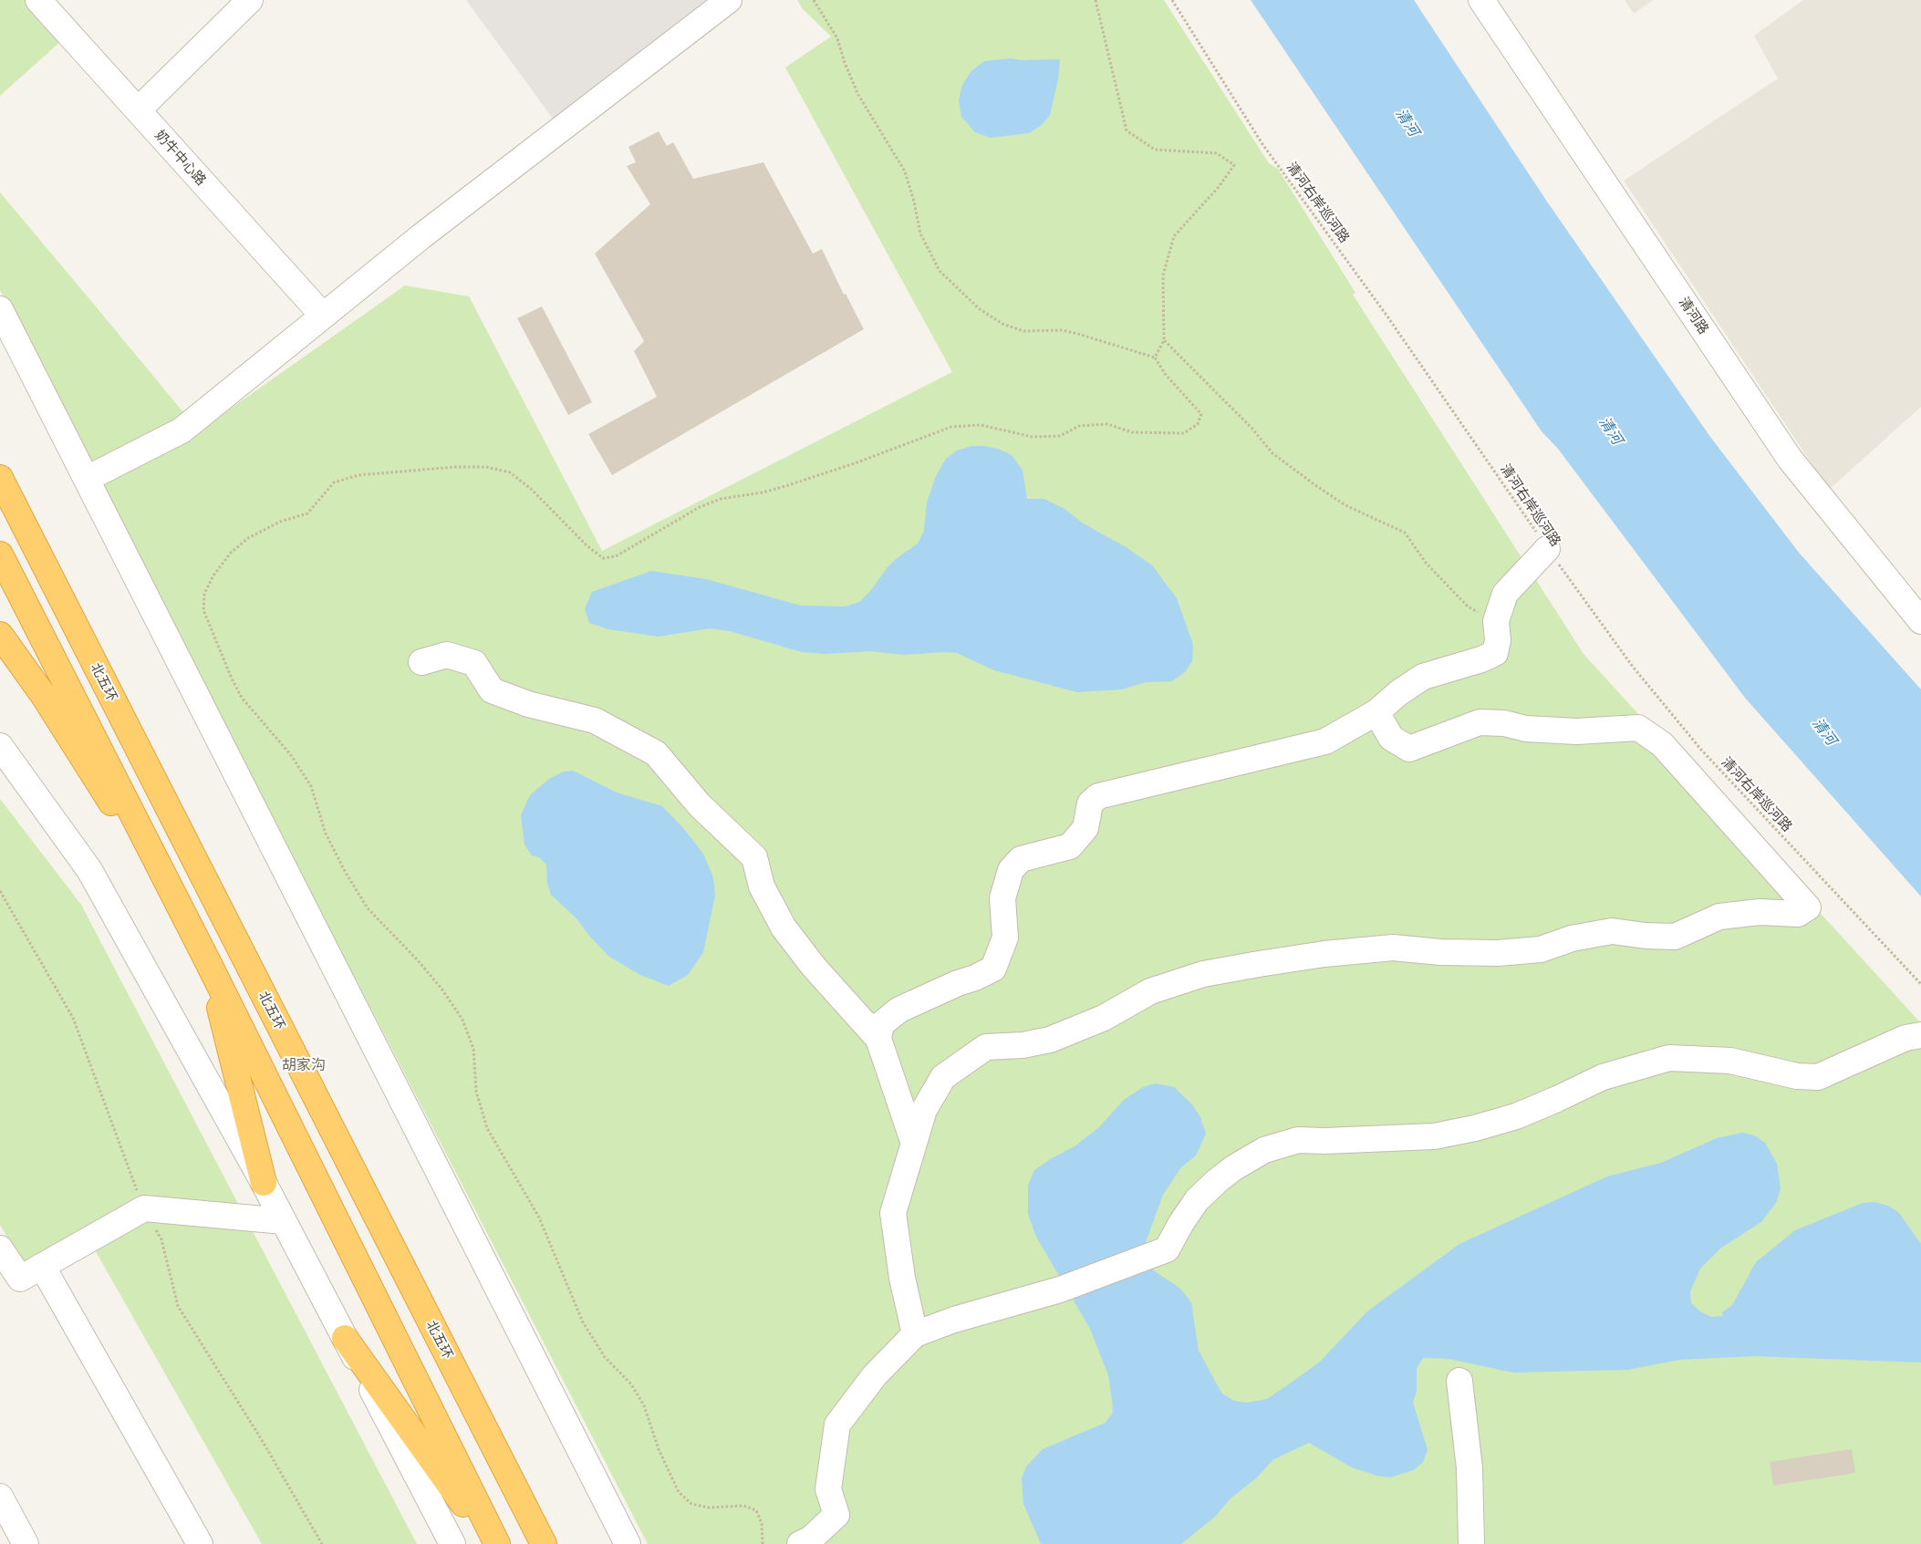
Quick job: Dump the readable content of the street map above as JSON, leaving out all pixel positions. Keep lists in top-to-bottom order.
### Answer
{
  "streets": {
    "highway": ["北五环"],
    "street": ["奶牛中心路", "清河路"],
    "path": ["清河右岸巡河路"]
  },
  "districts": ["胡家沟"],
  "water": ["清河"]
}
